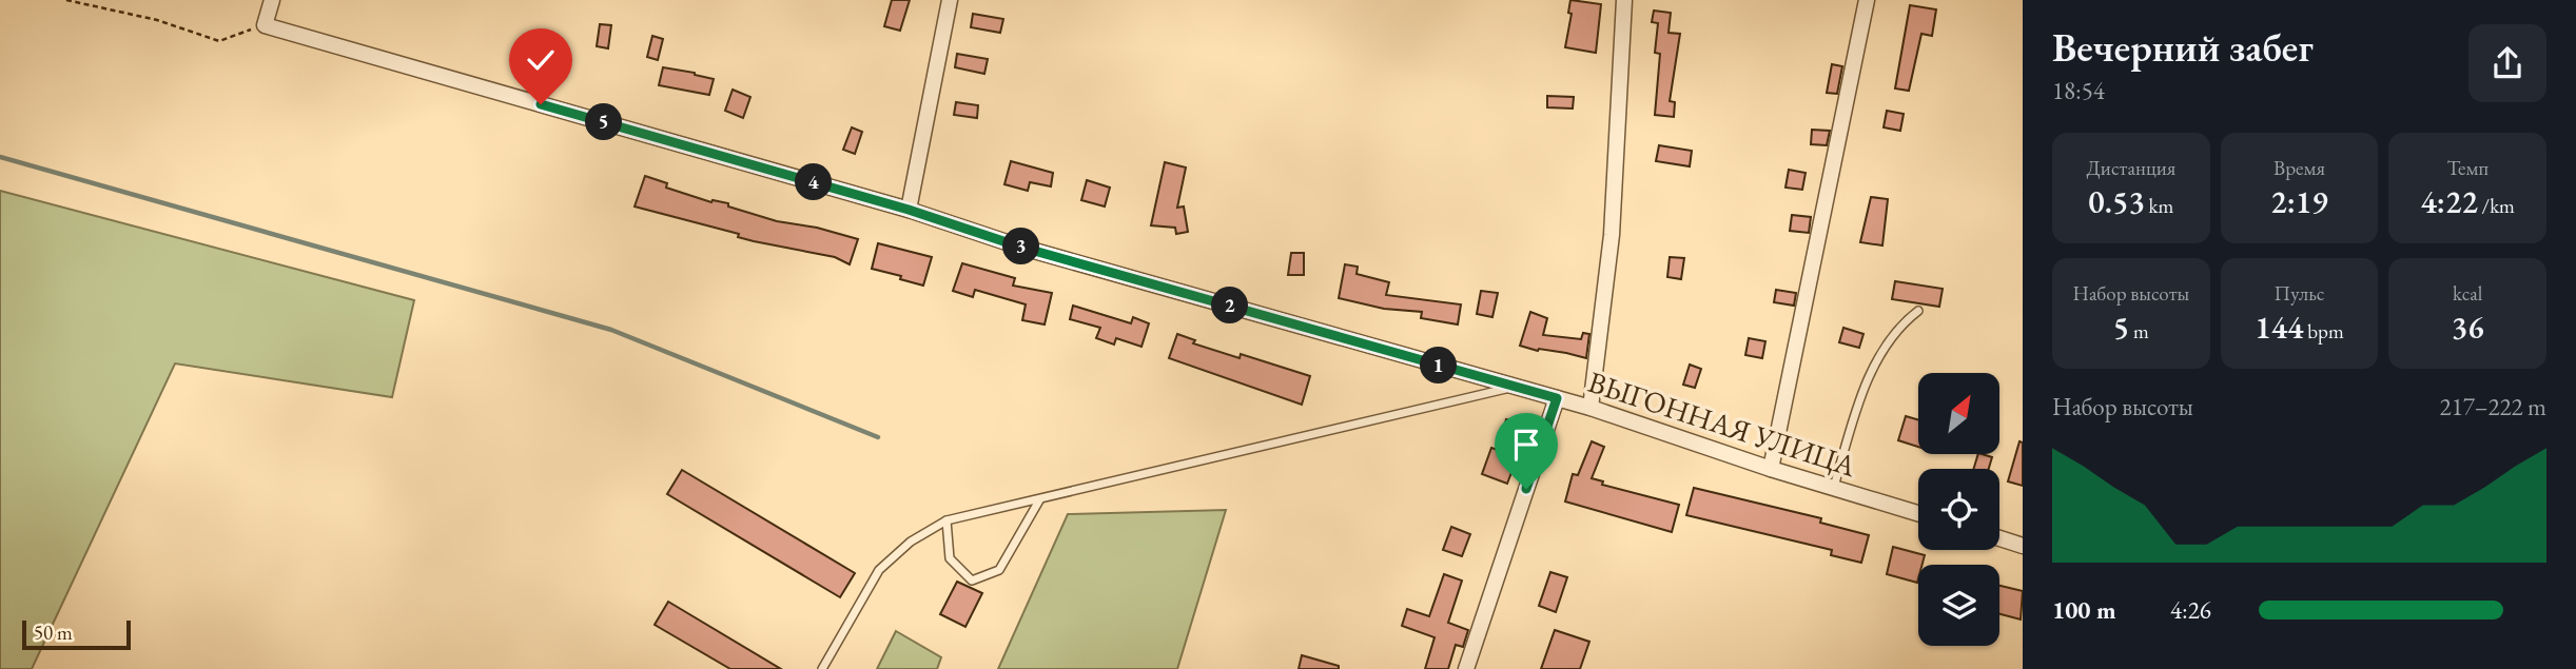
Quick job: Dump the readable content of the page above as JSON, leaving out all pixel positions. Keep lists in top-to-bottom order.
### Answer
{
  "streets": {
    "street": ["ВЫГОННАЯ УЛИЦА"]
  },
  "scale_bar": "50 m",
  "north": "top right",
  "page": {
    "heading": ["Вечерний забег", "18:54"],
    "pins": [
      "5",
      "4",
      "3",
      "2",
      "1"
    ],
    "stats": [
      ["Дистанция", "0.53 km"],
      ["Время", "2:19"],
      ["Темп", "4:22 /km"],
      ["Набор высоты", "5 m"],
      ["Пульс", "144 bpm"],
      ["kcal", "36"]
    ],
    "chart": ["Набор высоты", "217–222 m"],
    "list": [
      {
        "name": "100 m",
        "note": "4:26"
      }
    ],
    "scale": "50 m"
  }
}
